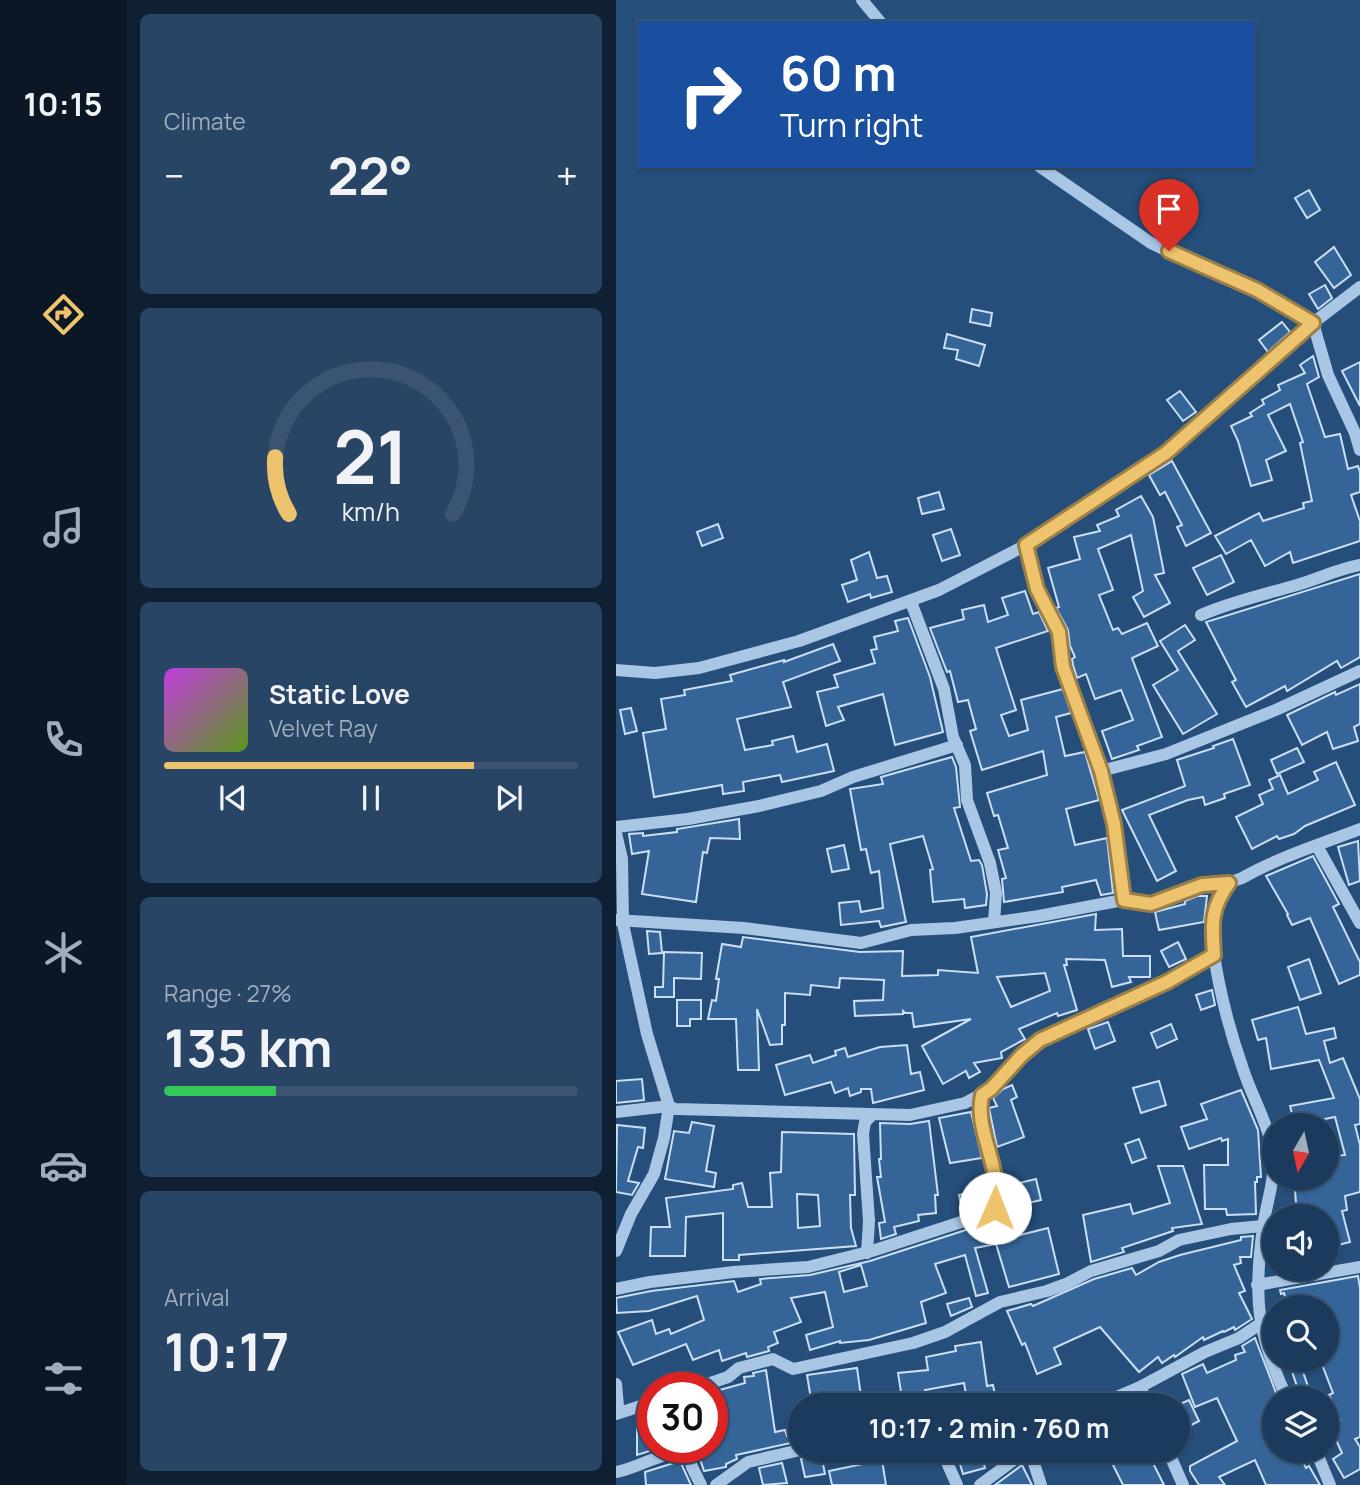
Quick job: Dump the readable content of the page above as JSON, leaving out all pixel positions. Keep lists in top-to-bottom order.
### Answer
{
  "north": "bottom",
  "page": {
    "tabs": "10:15",
    "tile": [
      "Climate",
      ["Range · 27%", "135 km"],
      ["Arrival", "10:17"]
    ],
    "turn": ["60 m", "Turn right"],
    "heat": ["−", "22°", "+"],
    "song": ["Static Love", "Velvet Ray"],
    "limit": "30",
    "trip": "10:17 · 2 min · 760 m",
    "gauge": ["21", "km/h"]
  }
}
